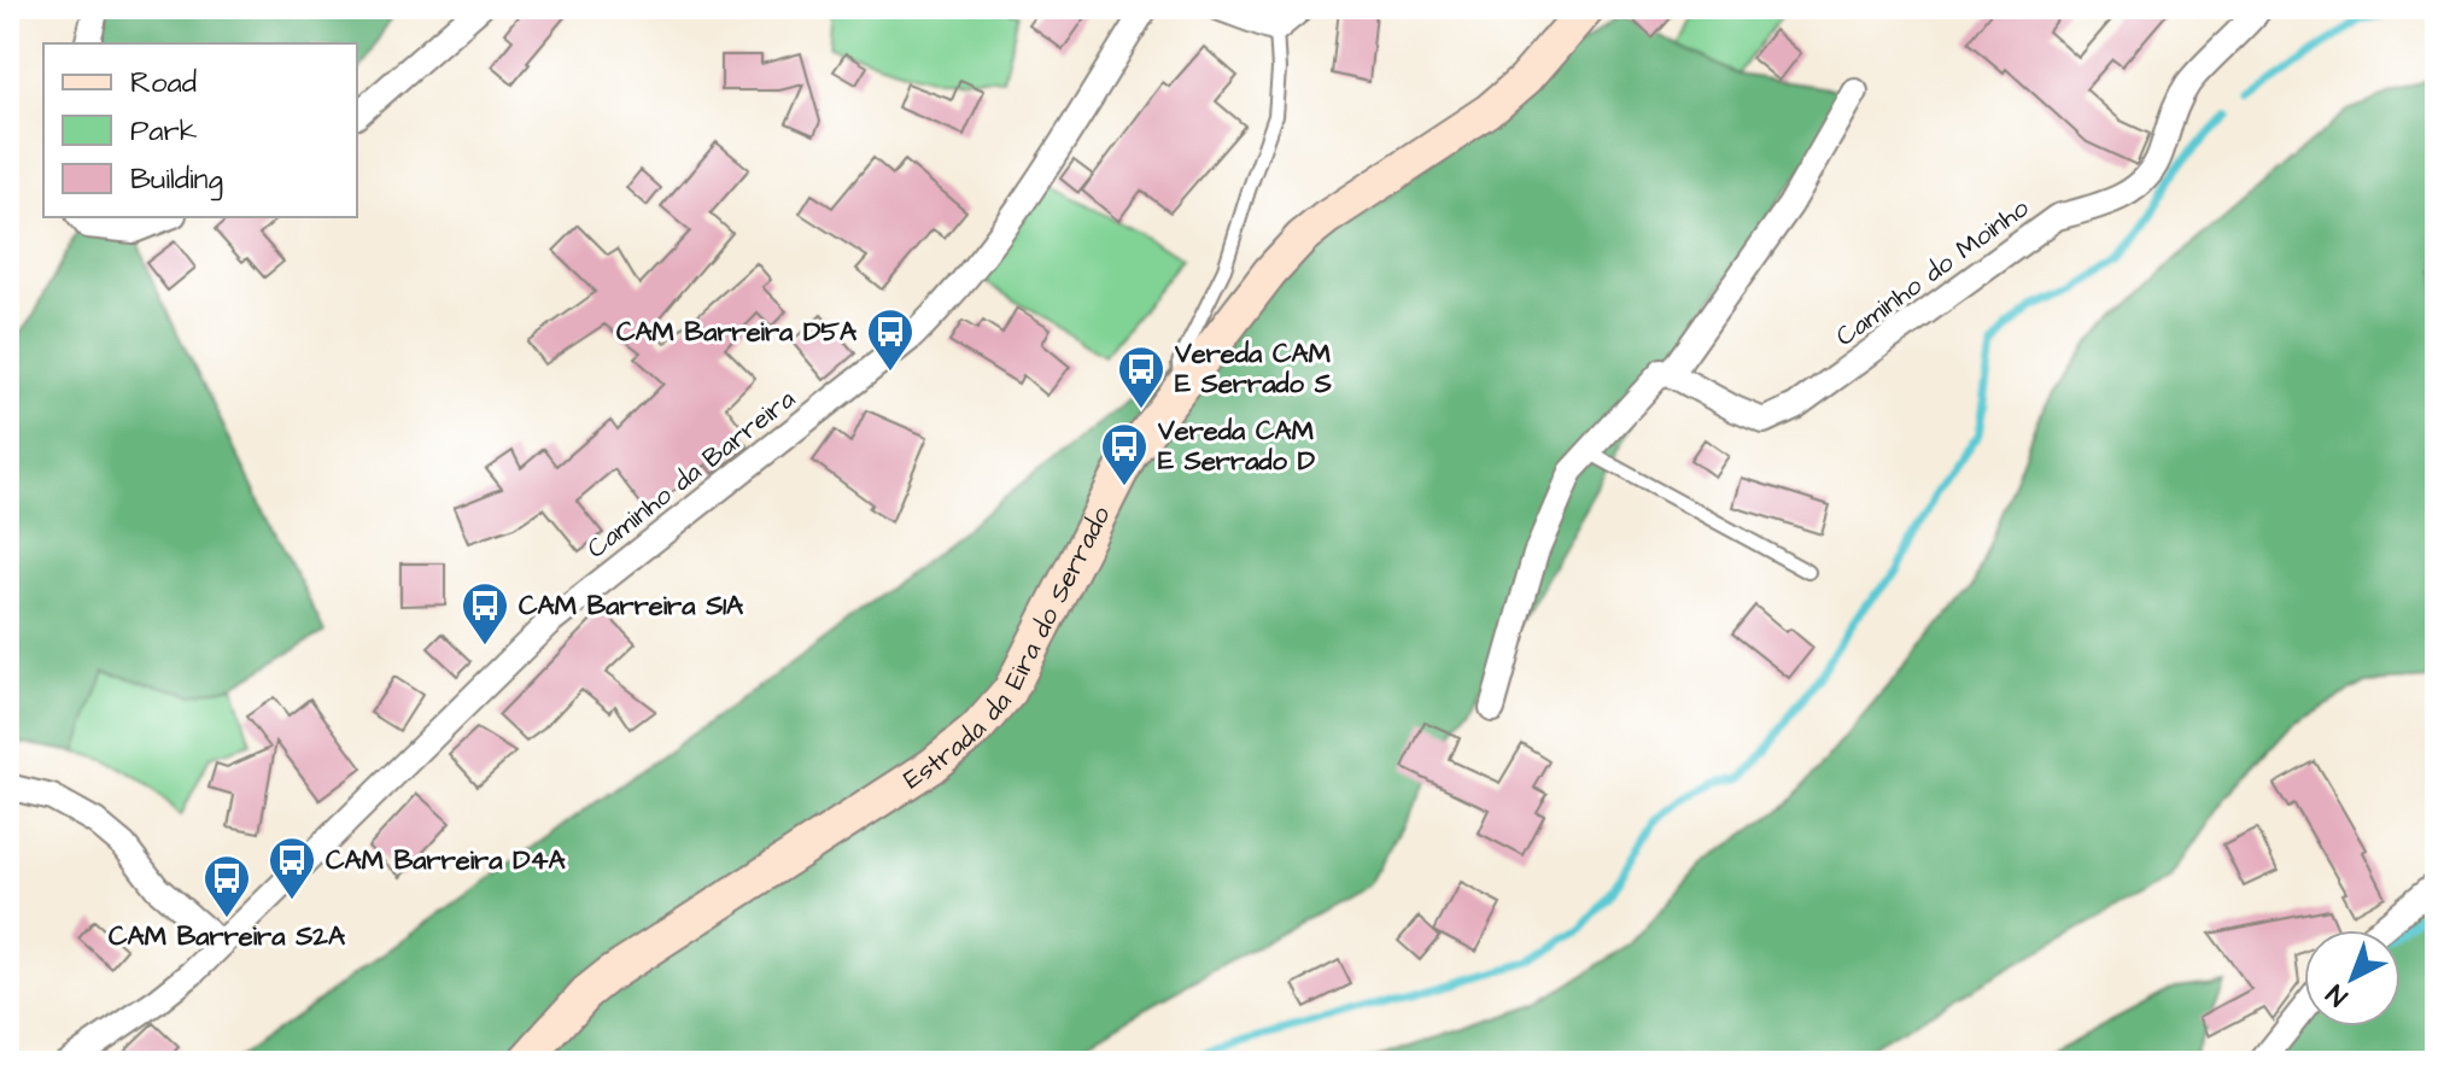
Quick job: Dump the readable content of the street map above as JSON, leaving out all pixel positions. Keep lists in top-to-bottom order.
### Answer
{
  "streets": {
    "main road": ["Estrada da Eira do Serrado"],
    "street": ["Caminho do Moinho", "Caminho da Barreira"]
  },
  "places": {
    "bus stop": [
      "CAM Barreira D5A",
      "Vereda CAM E Serrado S",
      "Vereda CAM E Serrado D",
      "CAM Barreira S1A",
      "CAM Barreira D4A",
      "CAM Barreira S2A"
    ]
  },
  "legend": ["Road", "Park", "Building"],
  "north": "bottom left"
}
